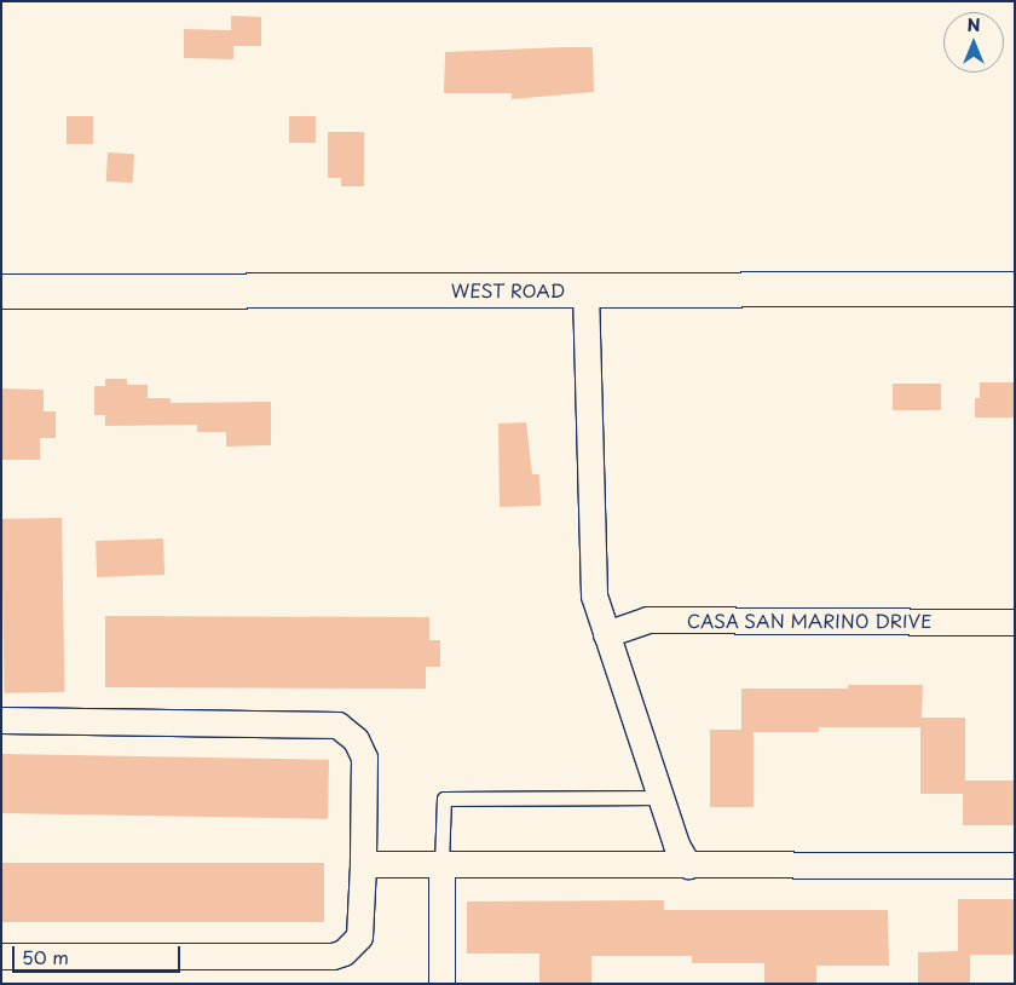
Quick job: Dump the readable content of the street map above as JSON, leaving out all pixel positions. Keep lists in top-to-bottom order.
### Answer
{
  "streets": {
    "street": ["WEST ROAD", "CASA SAN MARINO DRIVE"]
  },
  "scale_bar": "50 m",
  "north": "top"
}
